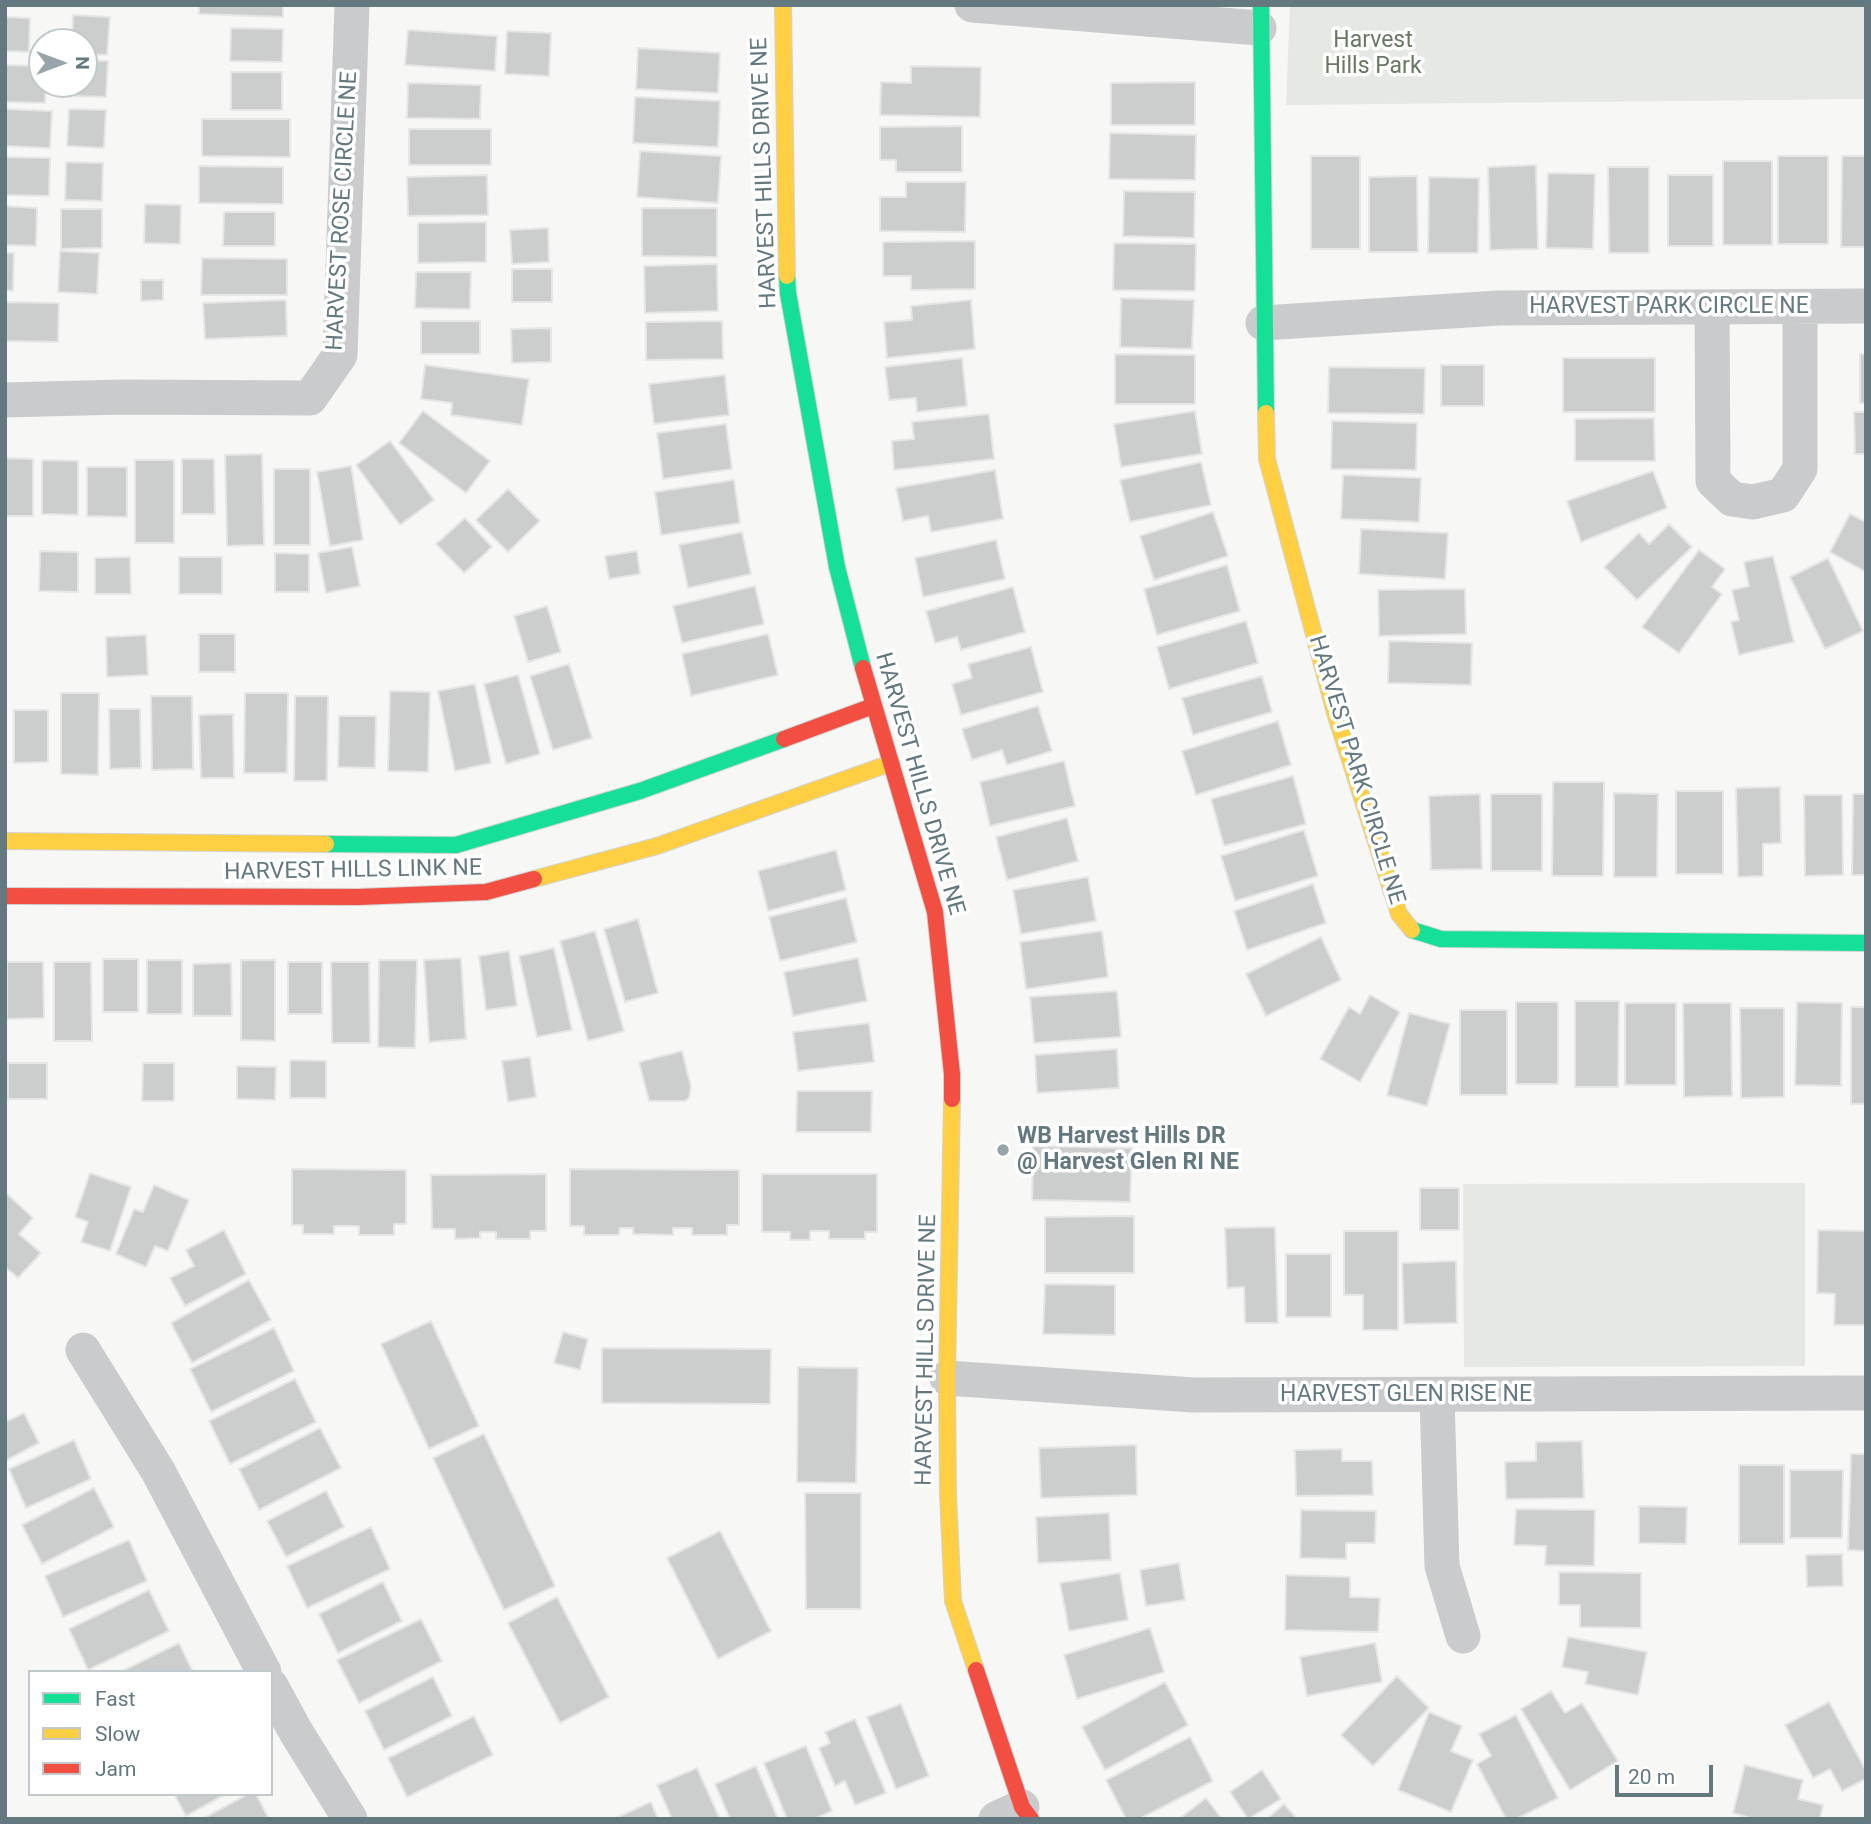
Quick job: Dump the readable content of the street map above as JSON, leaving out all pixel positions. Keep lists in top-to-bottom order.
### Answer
{
  "streets": {
    "street": [
      "HARVEST HILLS DRIVE NE",
      "HARVEST ROSE CIRCLE NE",
      "HARVEST PARK CIRCLE NE",
      "HARVEST HILLS LINK NE",
      "HARVEST GLEN RISE NE"
    ]
  },
  "crossings": [
    ["HARVEST HILLS DRIVE NE", "HARVEST HILLS LINK NE"],
    ["HARVEST HILLS DRIVE NE", "HARVEST GLEN RISE NE"]
  ],
  "parks": ["Harvest Hills Park"],
  "places": ["WB Harvest Hills DR @ Harvest Glen RI NE"],
  "legend": ["Fast", "Slow", "Jam"],
  "scale_bar": "20 m",
  "north": "right"
}
